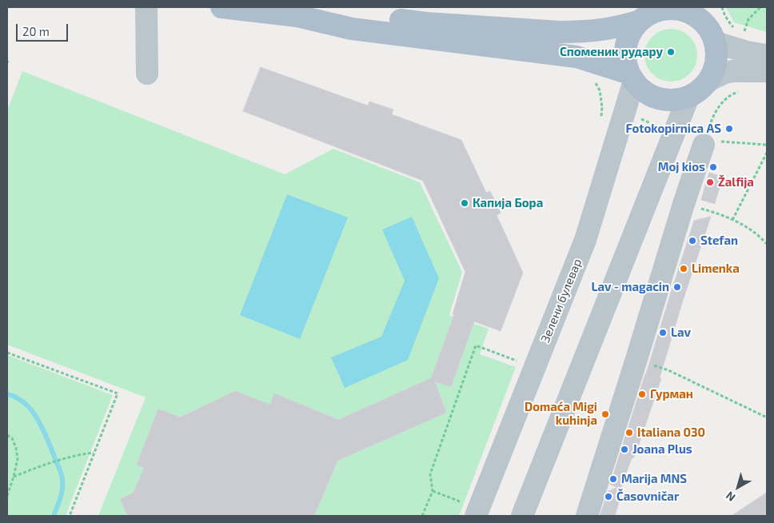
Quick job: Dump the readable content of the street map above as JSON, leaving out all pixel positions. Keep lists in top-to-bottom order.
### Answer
{
  "streets": {
    "street": ["Зелени булевар"]
  },
  "places": [
    "Споменик рудару",
    "Fotokopirnica AS",
    "Moj kios",
    "Žalfija",
    "Капија Бора",
    "Stefan",
    "Limenka",
    "Lav - magacin",
    "Lav",
    "Гурман",
    "Domaća Migi kuhinja",
    "Italiana 030",
    "Joana Plus",
    "Marija MNS",
    "Časovničar"
  ],
  "scale_bar": "20 m",
  "north": "bottom left"
}
